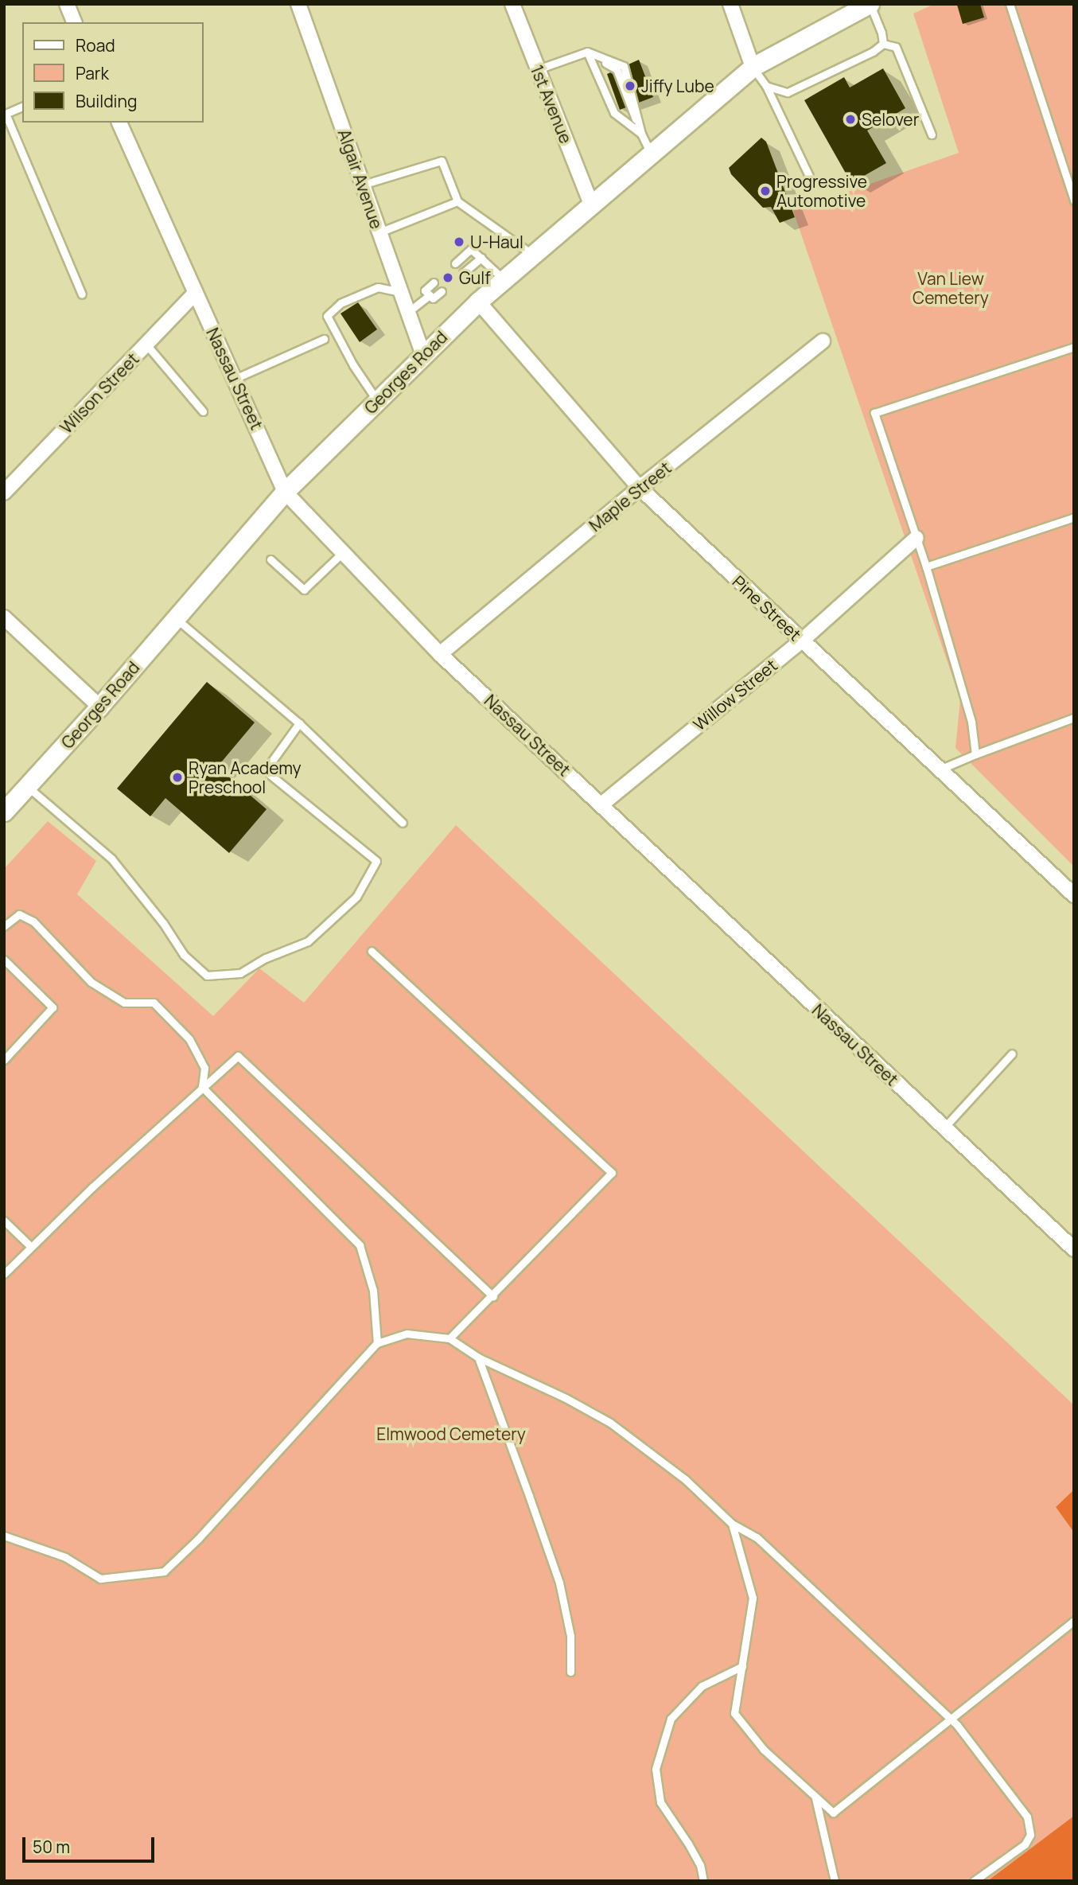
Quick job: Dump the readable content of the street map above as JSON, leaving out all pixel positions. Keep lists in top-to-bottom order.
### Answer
{
  "streets": {
    "street": [
      "1st Avenue",
      "Algair Avenue",
      "Georges Road",
      "Nassau Street",
      "Wilson Street",
      "Maple Street",
      "Pine Street",
      "Willow Street"
    ]
  },
  "crossings": [
    ["1st Avenue", "Georges Road"],
    ["Algair Avenue", "Georges Road"],
    ["Georges Road", "Nassau Street"],
    ["Georges Road", "Pine Street"],
    ["Nassau Street", "Wilson Street"],
    ["Nassau Street", "Maple Street"],
    ["Nassau Street", "Willow Street"],
    ["Maple Street", "Pine Street"],
    ["Pine Street", "Willow Street"]
  ],
  "parks": ["Van Liew Cemetery", "Elmwood Cemetery"],
  "places": [
    "Jiffy Lube",
    "Selover",
    "Progressive Automotive",
    "U-Haul",
    "Gulf",
    "Ryan Academy Preschool"
  ],
  "legend": ["Road", "Park", "Building"],
  "scale_bar": "50 m"
}
